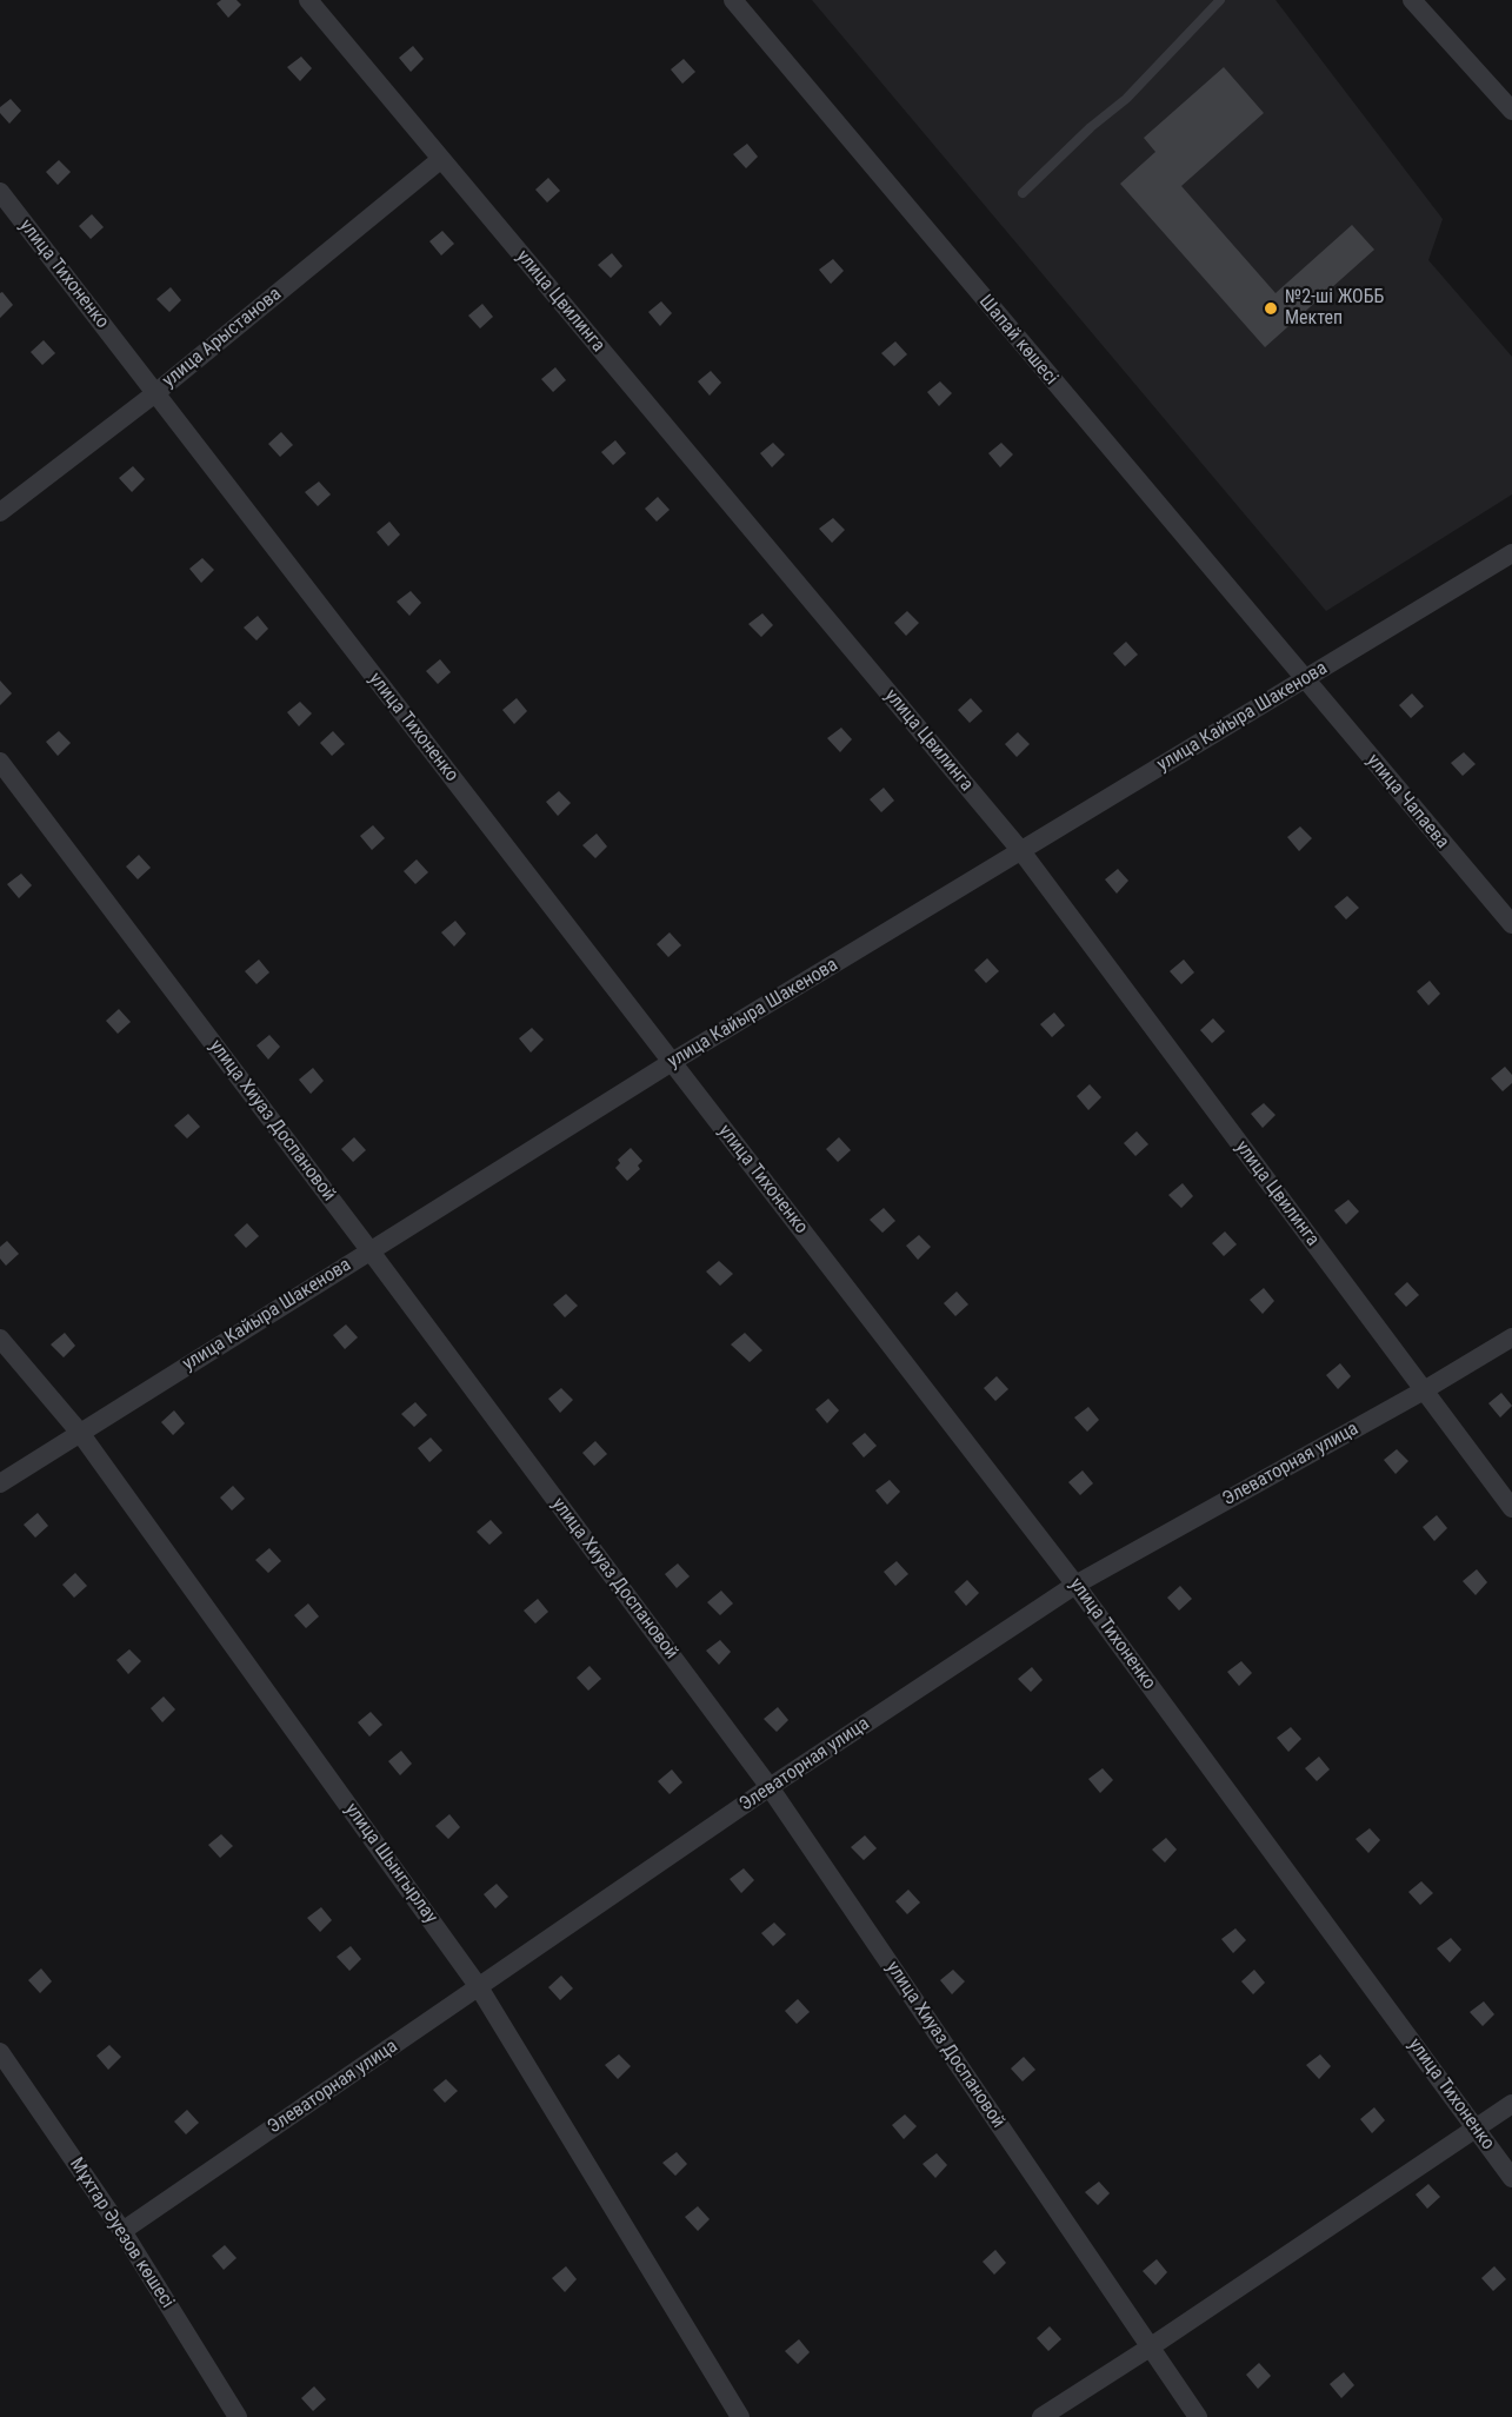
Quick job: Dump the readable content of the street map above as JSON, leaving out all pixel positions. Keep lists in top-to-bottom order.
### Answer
{
  "streets": {
    "street": [
      "улица Тихоненко",
      "улица Цвилинга",
      "улица Арыстанова",
      "Шапай көшесі",
      "улица Кайыра Шакенова",
      "улица Чапаева",
      "улица Хиуаз Доспановой",
      "Элеваторная улица",
      "улица Шынгырлау",
      "Мұхтар Әуезов көшесі"
    ]
  },
  "crossings": [
    ["улица Тихоненко", "улица Арыстанова"],
    ["улица Тихоненко", "улица Кайыра Шакенова"],
    ["улица Тихоненко", "Элеваторная улица"],
    ["улица Цвилинга", "улица Арыстанова"],
    ["улица Цвилинга", "улица Кайыра Шакенова"],
    ["улица Цвилинга", "Элеваторная улица"],
    ["Шапай көшесі", "улица Кайыра Шакенова"],
    ["Шапай көшесі", "улица Чапаева"],
    ["улица Кайыра Шакенова", "улица Чапаева"],
    ["улица Кайыра Шакенова", "улица Хиуаз Доспановой"],
    ["улица Кайыра Шакенова", "улица Шынгырлау"],
    ["улица Хиуаз Доспановой", "Элеваторная улица"],
    ["Элеваторная улица", "улица Шынгырлау"],
    ["Элеваторная улица", "Мұхтар Әуезов көшесі"]
  ],
  "places": ["№2-ші ЖОББ Мектеп"]
}
